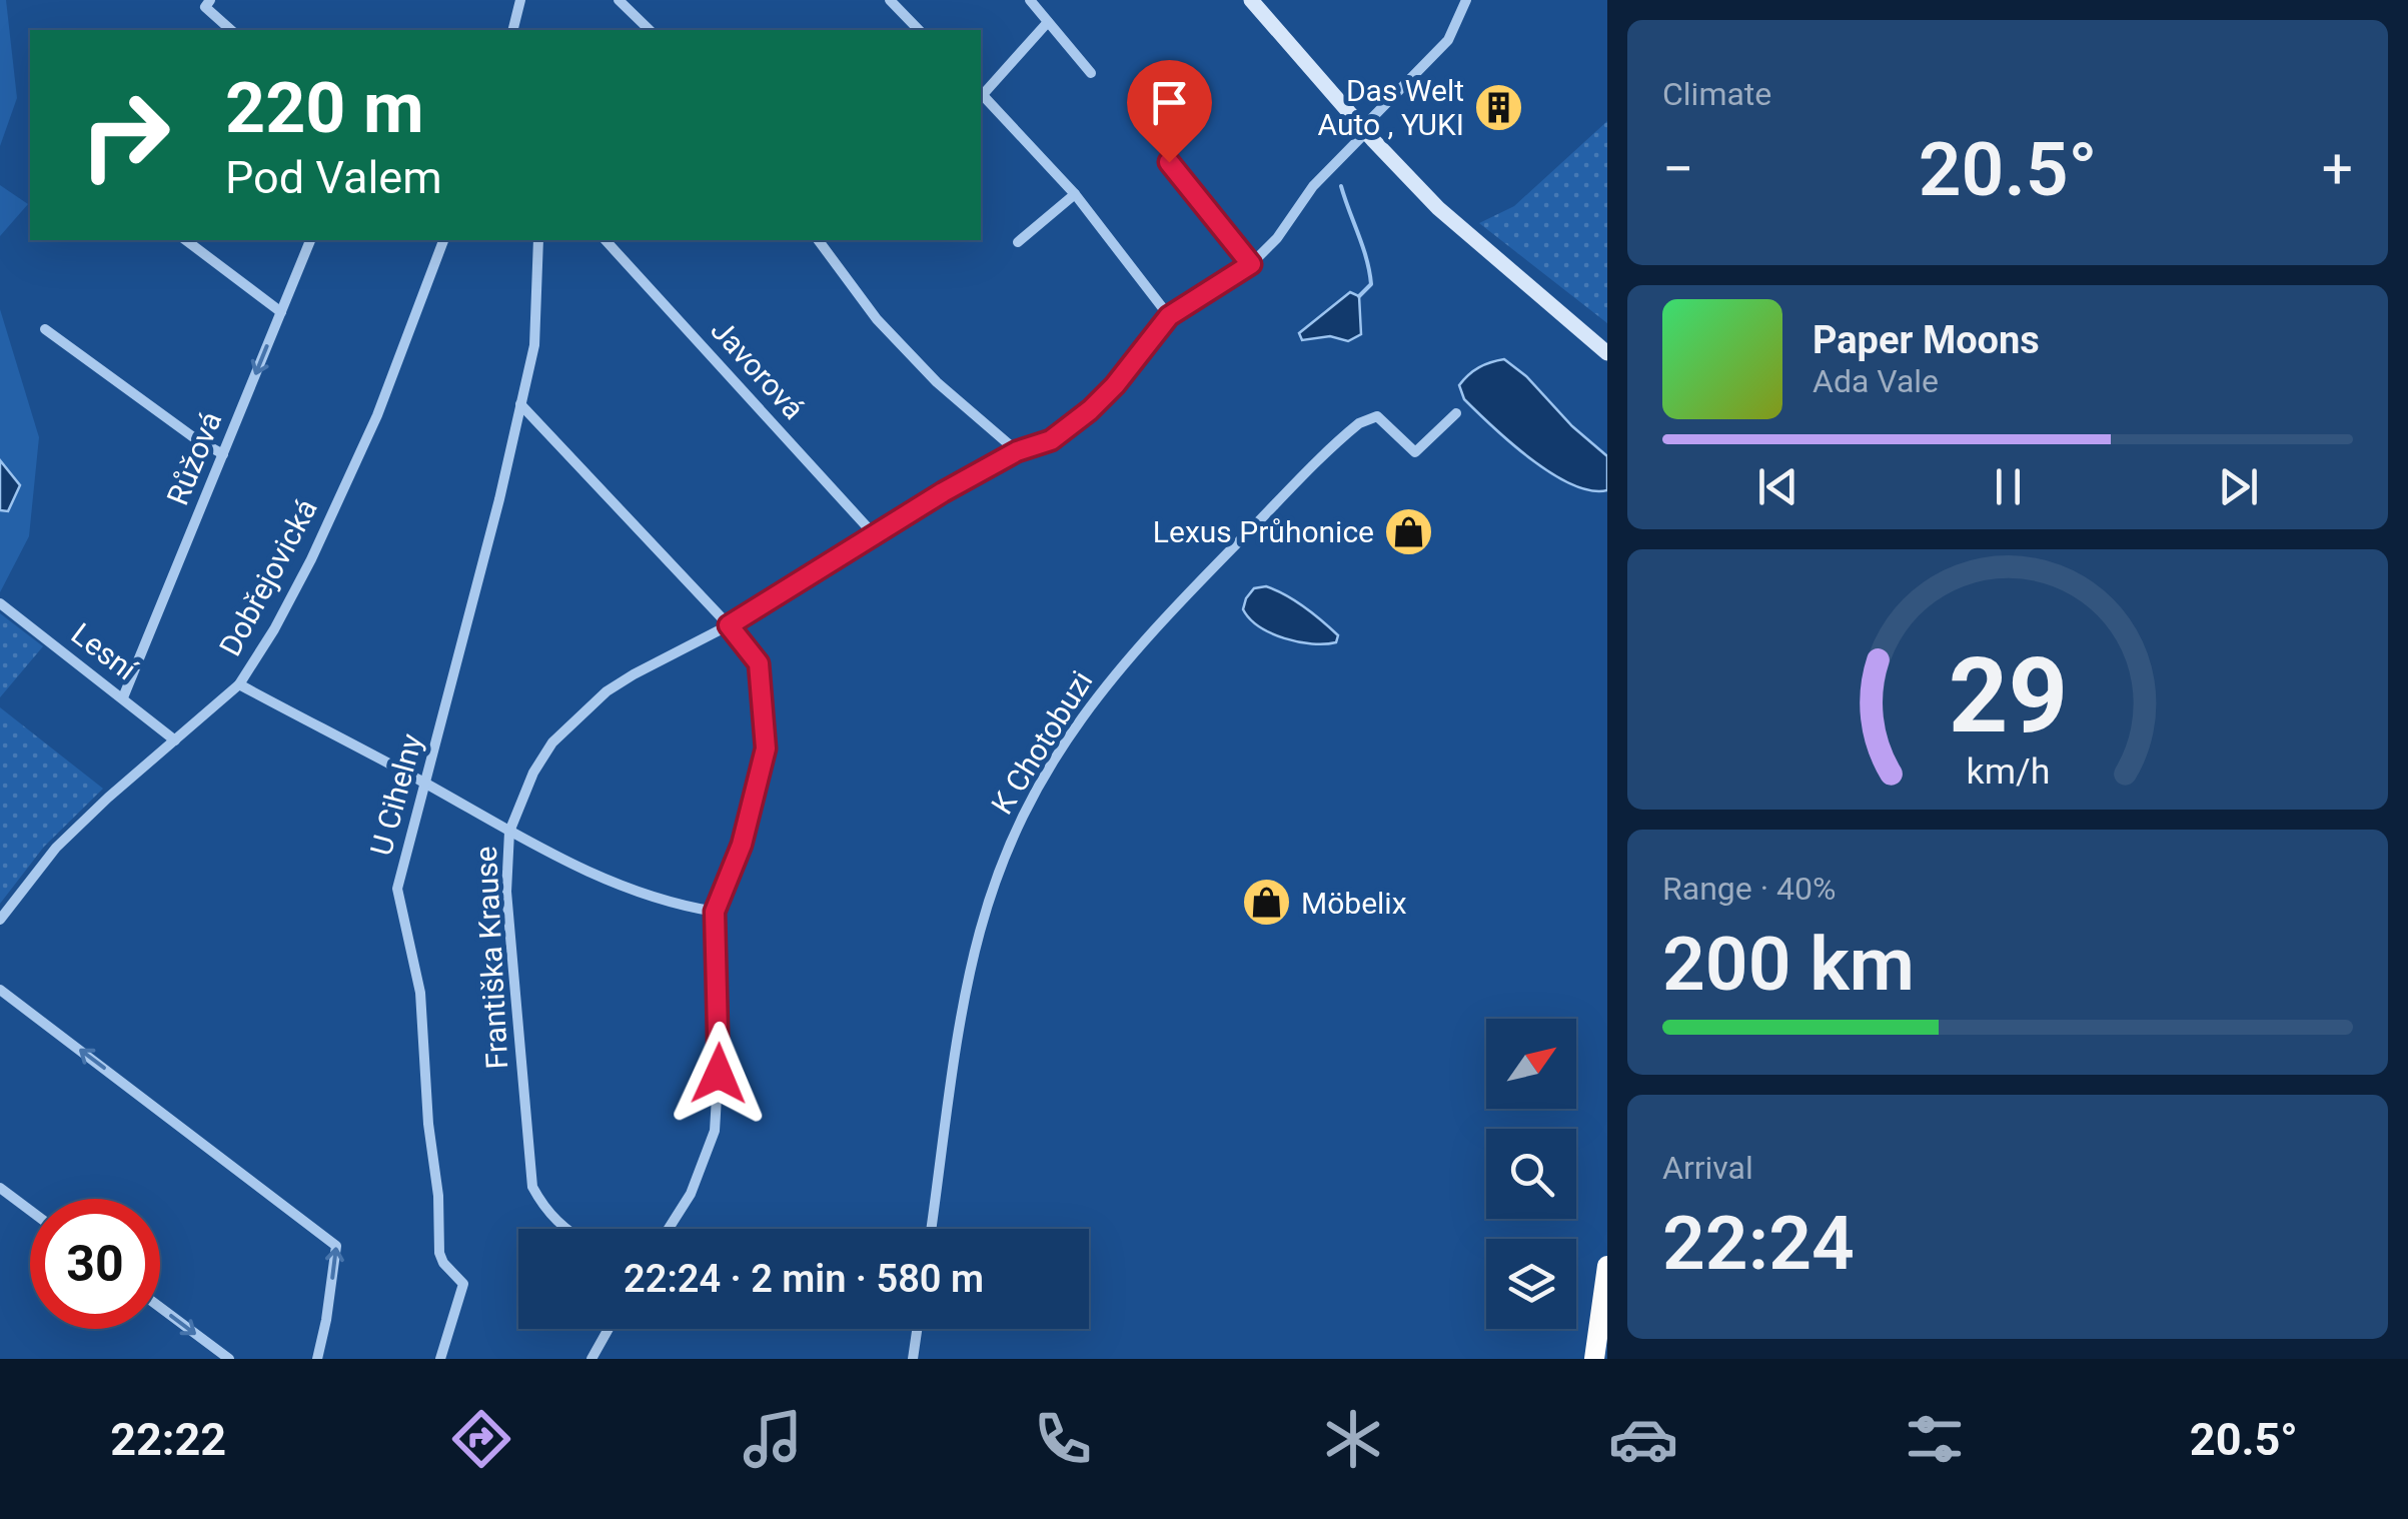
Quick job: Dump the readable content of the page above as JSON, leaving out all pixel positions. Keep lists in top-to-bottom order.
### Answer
{
  "streets": {
    "street": [
      "Javorová",
      "Růžová",
      "Dobřejovická",
      "Lesní",
      "K Chotobuzi",
      "U Cihelny",
      "Františka Krause"
    ]
  },
  "crossings": [
    ["Javorová", "Františka Krause"],
    ["Růžová", "Lesní"],
    ["Dobřejovická", "Lesní"]
  ],
  "places": {
    "building": ["Das Welt Auto , YUKI"],
    "shop": ["Lexus Průhonice", "Möbelix"]
  },
  "north": "top right",
  "page": {
    "tile": [
      "Climate",
      ["Range · 40%", "200 km"],
      ["Arrival", "22:24"]
    ],
    "turn": ["220 m", "Pod Valem"],
    "heat": ["−", "20.5°", "+"],
    "song": ["Paper Moons", "Ada Vale"],
    "limit": "30",
    "trip": "22:24 · 2 min · 580 m",
    "tabs": ["22:22", "20.5°"],
    "gauge": ["29", "km/h"]
  }
}
